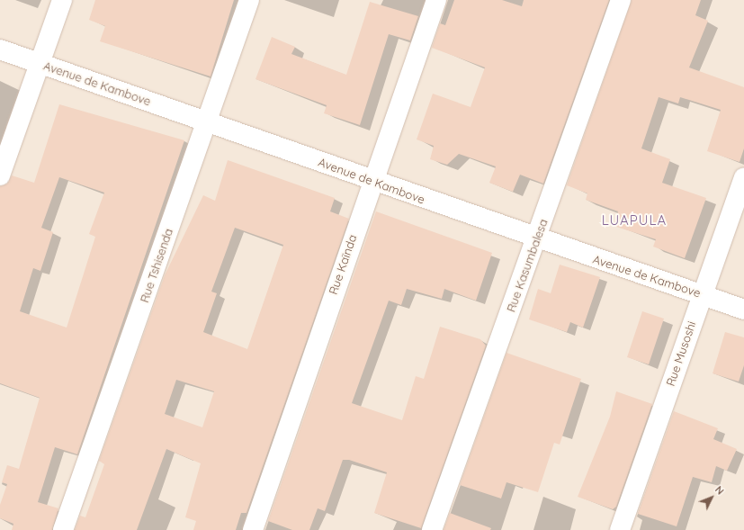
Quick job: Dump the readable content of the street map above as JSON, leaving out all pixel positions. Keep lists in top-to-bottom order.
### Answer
{
  "streets": {
    "street": [
      "Avenue de Kambove",
      "Rue Kaïnda",
      "Rue Tshisenda",
      "Rue Kasumbalesa",
      "Rue Musoshi"
    ]
  },
  "crossings": [
    ["Avenue de Kambove", "Rue Kaïnda"],
    ["Avenue de Kambove", "Rue Tshisenda"],
    ["Avenue de Kambove", "Rue Kasumbalesa"],
    ["Avenue de Kambove", "Rue Musoshi"]
  ],
  "districts": ["LUAPULA"],
  "north": "top right"
}
